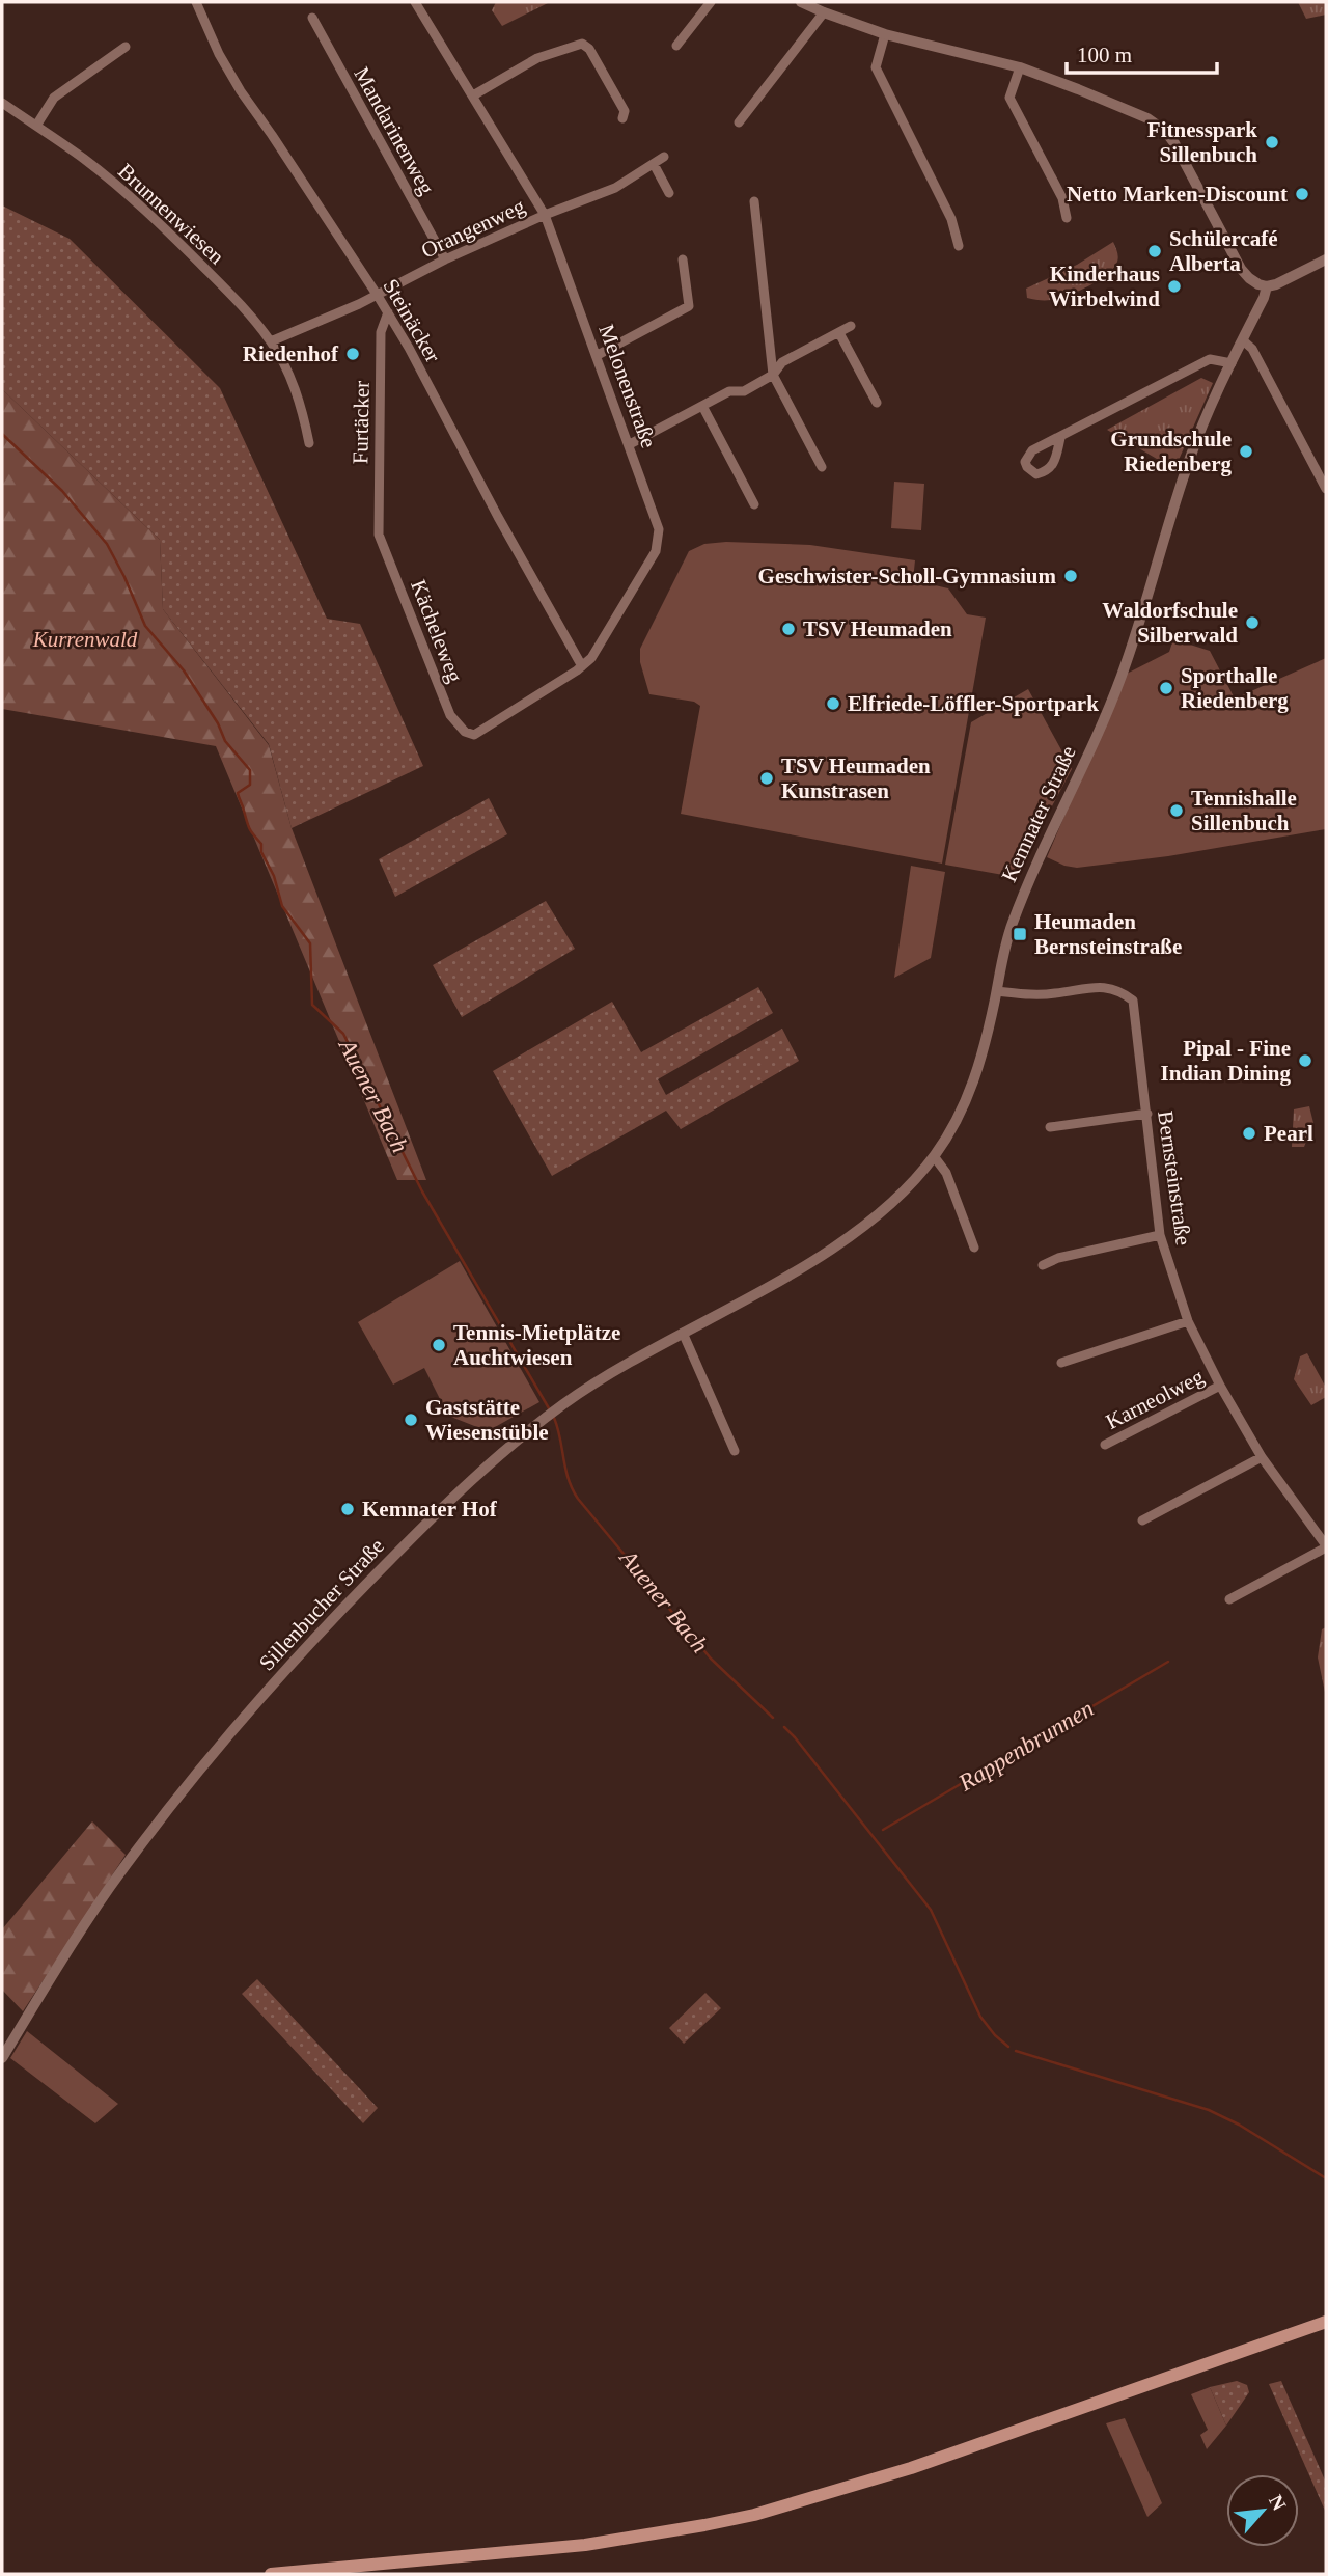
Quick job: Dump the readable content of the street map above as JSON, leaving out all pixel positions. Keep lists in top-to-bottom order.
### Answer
{
  "streets": {
    "street": [
      "Mandarinenweg",
      "Brunnenwiesen",
      "Orangenweg",
      "Steinäcker",
      "Melonenstraße",
      "Furtäcker",
      "Kächeleweg",
      "Kemnater Straße",
      "Bernsteinstraße",
      "Karneolweg",
      "Sillenbucher Straße"
    ]
  },
  "crossings": [
    ["Mandarinenweg", "Orangenweg"],
    ["Orangenweg", "Steinäcker"],
    ["Orangenweg", "Melonenstraße"],
    ["Steinäcker", "Melonenstraße"],
    ["Steinäcker", "Furtäcker"],
    ["Melonenstraße", "Kächeleweg"],
    ["Furtäcker", "Kächeleweg"],
    ["Kemnater Straße", "Bernsteinstraße"],
    ["Kemnater Straße", "Sillenbucher Straße"],
    ["Bernsteinstraße", "Karneolweg"]
  ],
  "water": ["Auener Bach", "Rappenbrunnen"],
  "parks": ["Kurrenwald"],
  "places": {
    "other": [
      "Fitnesspark Sillenbuch",
      "Netto Marken-Discount",
      "Schülercafé Alberta",
      "Kinderhaus Wirbelwind",
      "Riedenhof",
      "Grundschule Riedenberg",
      "Geschwister-Scholl-Gymnasium",
      "Waldorfschule Silberwald",
      "TSV Heumaden",
      "Sporthalle Riedenberg",
      "Elfriede-Löffler-Sportpark",
      "TSV Heumaden Kunstrasen",
      "Tennishalle Sillenbuch",
      "Pipal - Fine Indian Dining",
      "Pearl",
      "Tennis-Mietplätze Auchtwiesen",
      "Gaststätte Wiesenstüble",
      "Kemnater Hof"
    ],
    "transit": ["Heumaden Bernsteinstraße"]
  },
  "scale_bar": "100 m",
  "north": "top right"
}
